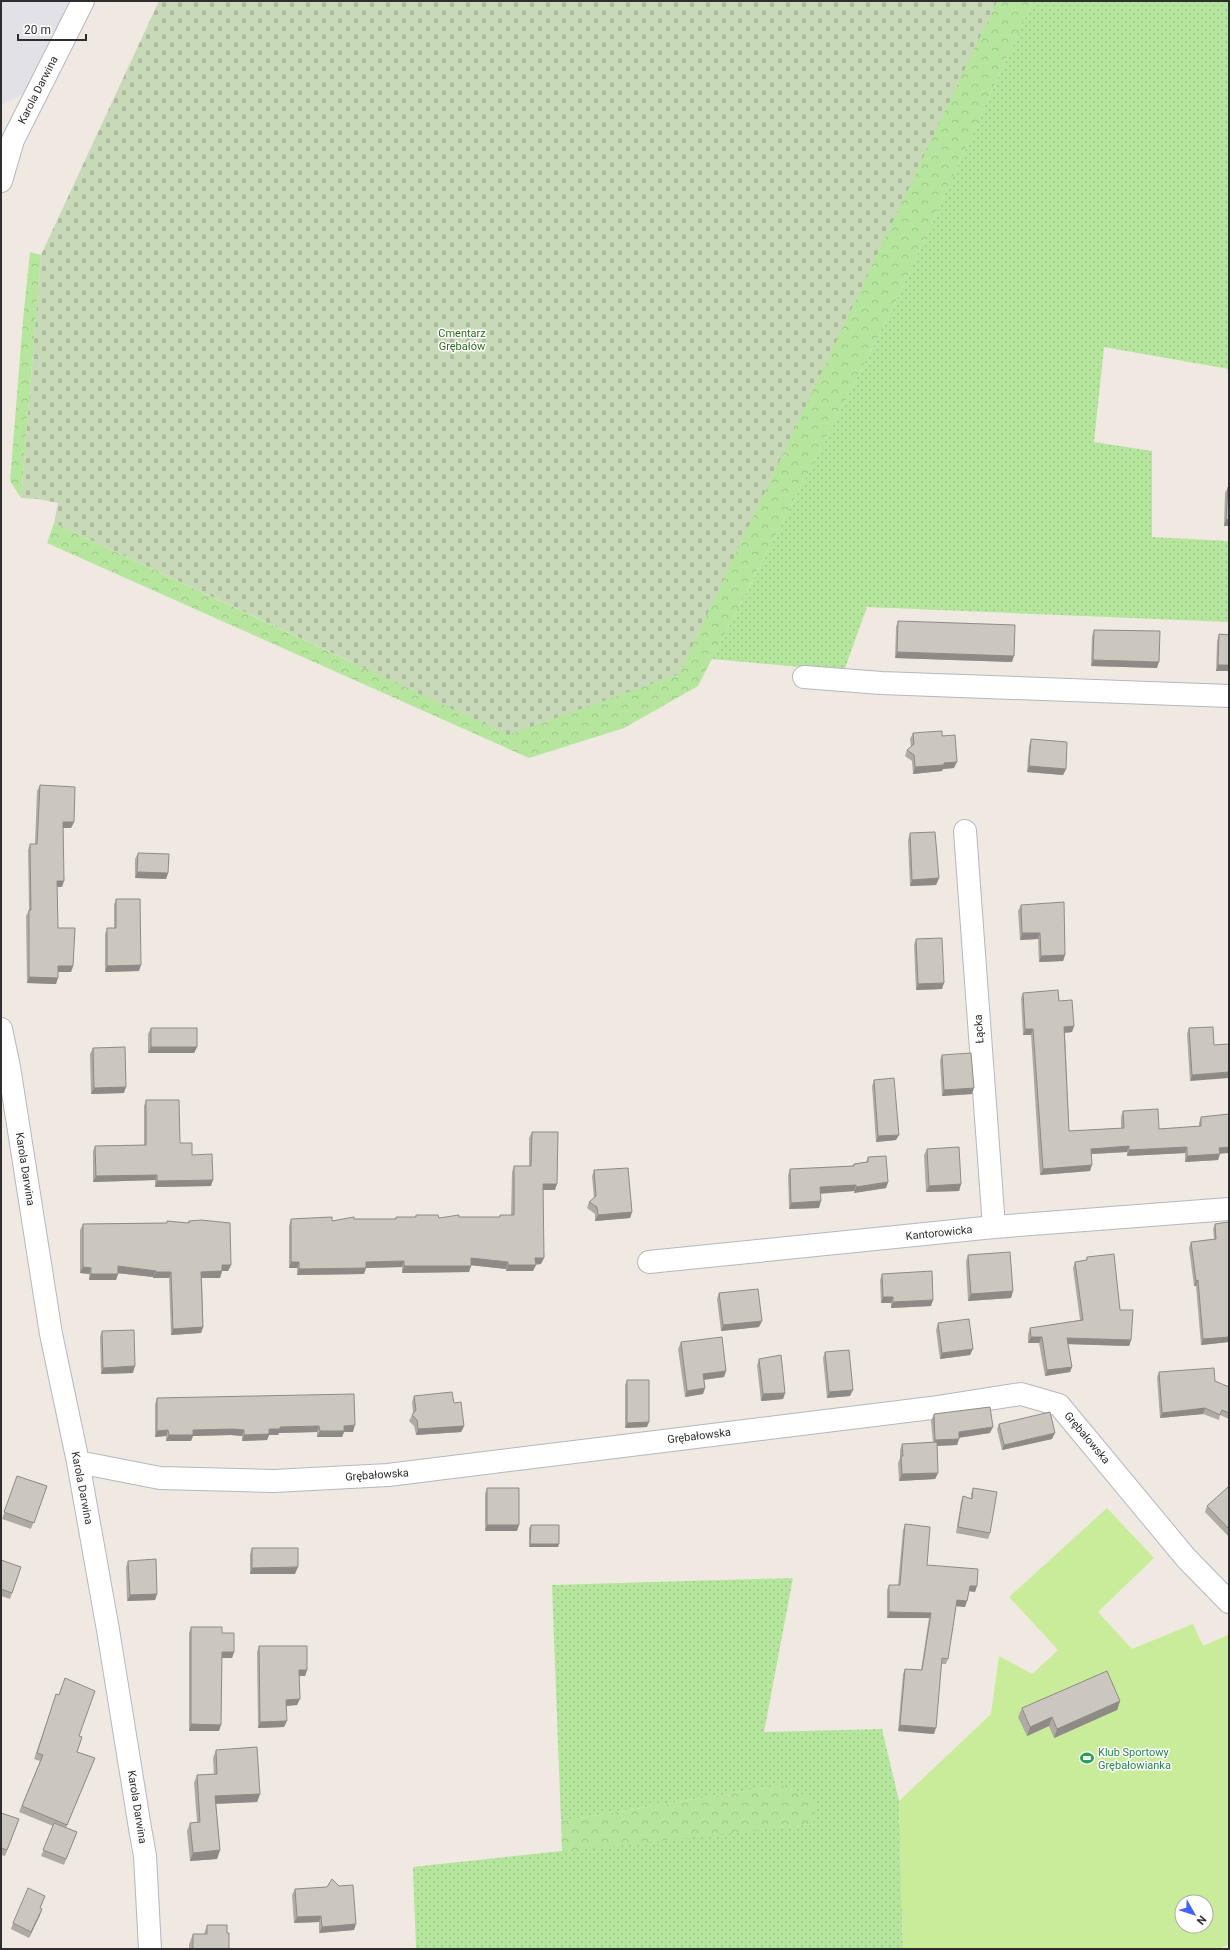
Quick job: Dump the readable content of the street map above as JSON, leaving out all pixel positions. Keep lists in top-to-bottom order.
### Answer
{
  "streets": {
    "street": [
      "Karola Darwina",
      "Łącka",
      "Kantorowicka",
      "Grębałowska"
    ]
  },
  "crossings": [
    ["Karola Darwina", "Grębałowska"],
    ["Łącka", "Kantorowicka"]
  ],
  "parks": ["Cmentarz Grębałów"],
  "places": {
    "sports": ["Klub Sportowy Grębałowianka"]
  },
  "scale_bar": "20 m",
  "north": "bottom right"
}
